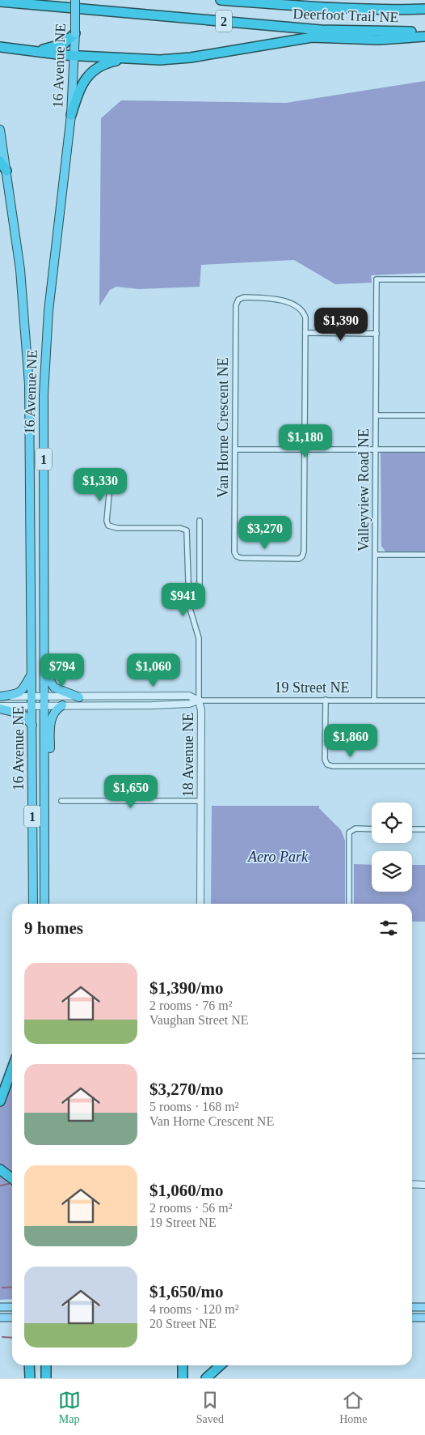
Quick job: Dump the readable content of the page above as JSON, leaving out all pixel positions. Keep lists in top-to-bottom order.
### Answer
{
  "streets": {
    "highway": [
      "Deerfoot Trail NE",
      "2",
      "16 Avenue NE",
      "1"
    ],
    "street": [
      "Van Horne Crescent NE",
      "Valleyview Road NE",
      "19 Street NE",
      "18 Avenue NE"
    ]
  },
  "crossings": [
    ["16 Avenue NE", "19 Street NE"],
    ["Valleyview Road NE", "19 Street NE"],
    ["19 Street NE", "18 Avenue NE"]
  ],
  "parks": ["Aero Park"],
  "page": {
    "price": [
      "$1,390",
      "$1,180",
      "$1,330",
      "$3,270",
      "$941",
      "$794",
      "$1,060",
      "$1,860",
      "$1,650"
    ],
    "heading": "9 homes",
    "list": [
      {
        "name": "$1,390/mo",
        "note": "2 rooms · 76 m² · Vaughan Street NE"
      },
      {
        "name": "$3,270/mo",
        "note": "5 rooms · 168 m² · Van Horne Crescent NE"
      },
      {
        "name": "$1,060/mo",
        "note": "2 rooms · 56 m² · 19 Street NE"
      },
      {
        "name": "$1,650/mo",
        "note": "4 rooms · 120 m² · 20 Street NE"
      }
    ],
    "tabs": ["Map", "Saved", "Home"]
  }
}
